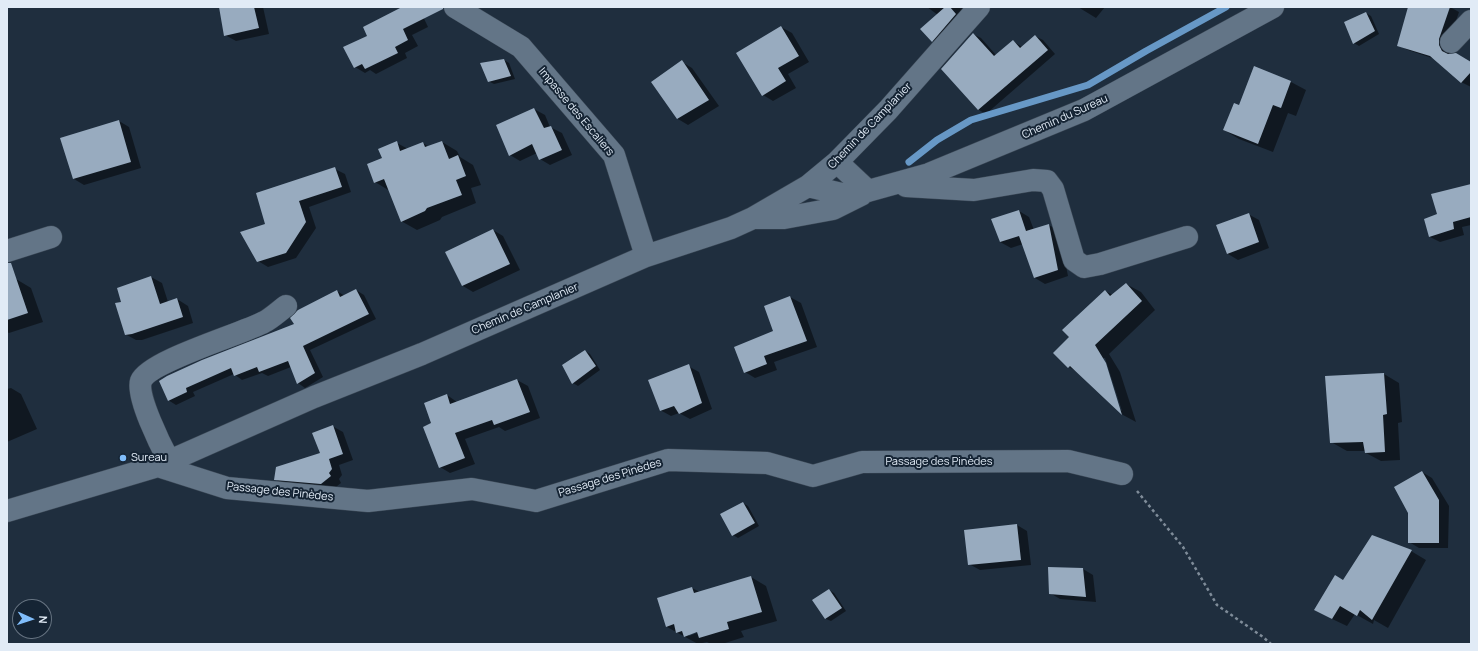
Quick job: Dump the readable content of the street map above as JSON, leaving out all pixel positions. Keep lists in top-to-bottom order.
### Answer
{
  "streets": {
    "street": [
      "Impasse des Escaliers",
      "Chemin du Sureau",
      "Chemin de Camplanier",
      "Passage des Pinèdes"
    ]
  },
  "crossings": [
    ["Impasse des Escaliers", "Chemin de Camplanier"],
    ["Chemin du Sureau", "Chemin de Camplanier"],
    ["Chemin de Camplanier", "Passage des Pinèdes"]
  ],
  "places": ["Sureau"],
  "north": "right"
}
